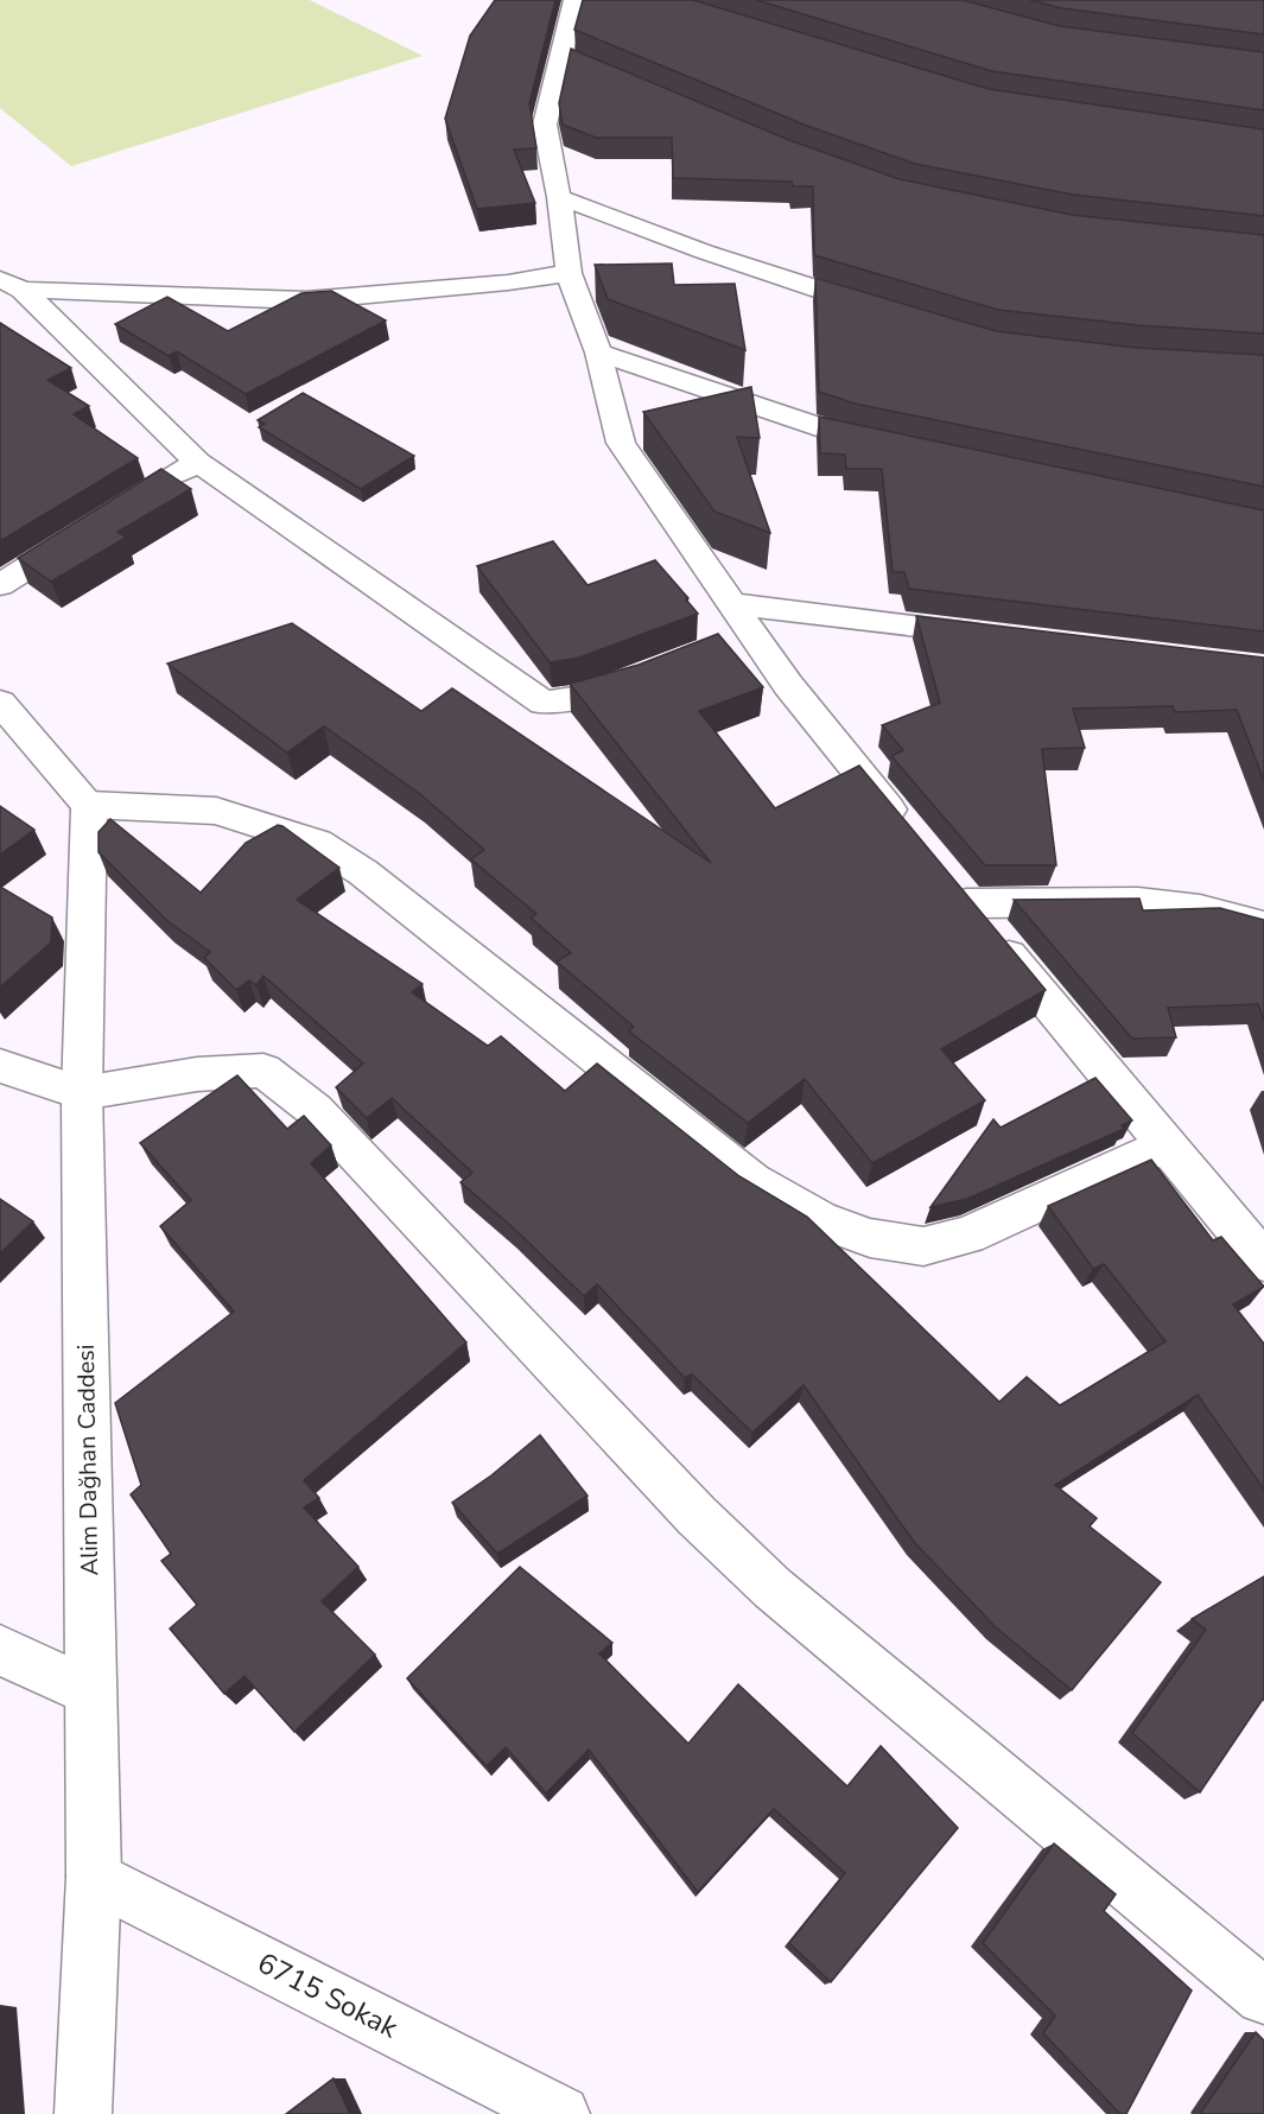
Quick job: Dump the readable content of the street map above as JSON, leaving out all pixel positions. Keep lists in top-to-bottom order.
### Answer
{
  "streets": {
    "street": ["Alim Dağhan Caddesi", "6715 Sokak"]
  },
  "crossings": [
    ["Alim Dağhan Caddesi", "6715 Sokak"]
  ]
}
